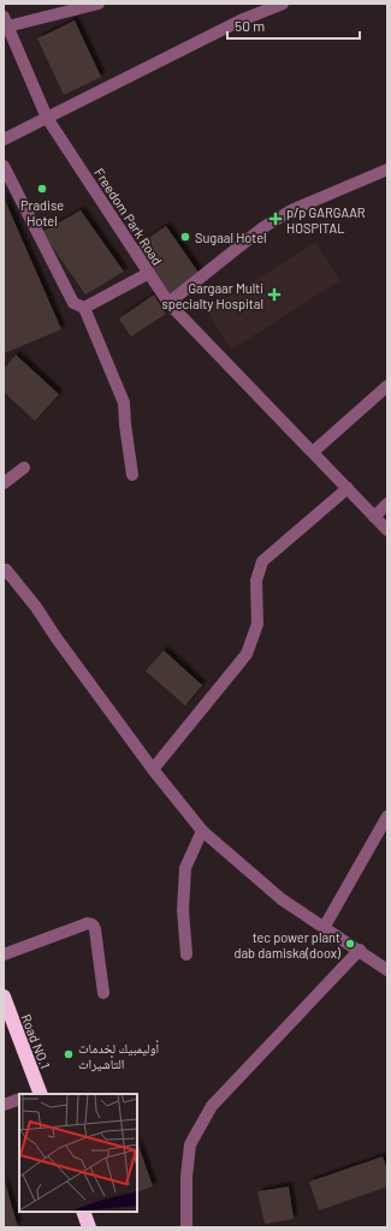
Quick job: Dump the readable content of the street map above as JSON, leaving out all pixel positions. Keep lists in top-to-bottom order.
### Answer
{
  "streets": {
    "highway": ["Road NO.1"],
    "street": ["Freedom Park Road"]
  },
  "places": {
    "other": [
      "Pradise Hotel",
      "Sugaal Hotel",
      "tec power plant dab damiska(doox)",
      "أوليمبيك لخدمات التأشيرات"
    ],
    "health": ["p/p GARGAAR HOSPITAL", "Gargaar Multi specialty Hospital"]
  },
  "scale_bar": "50 m"
}
